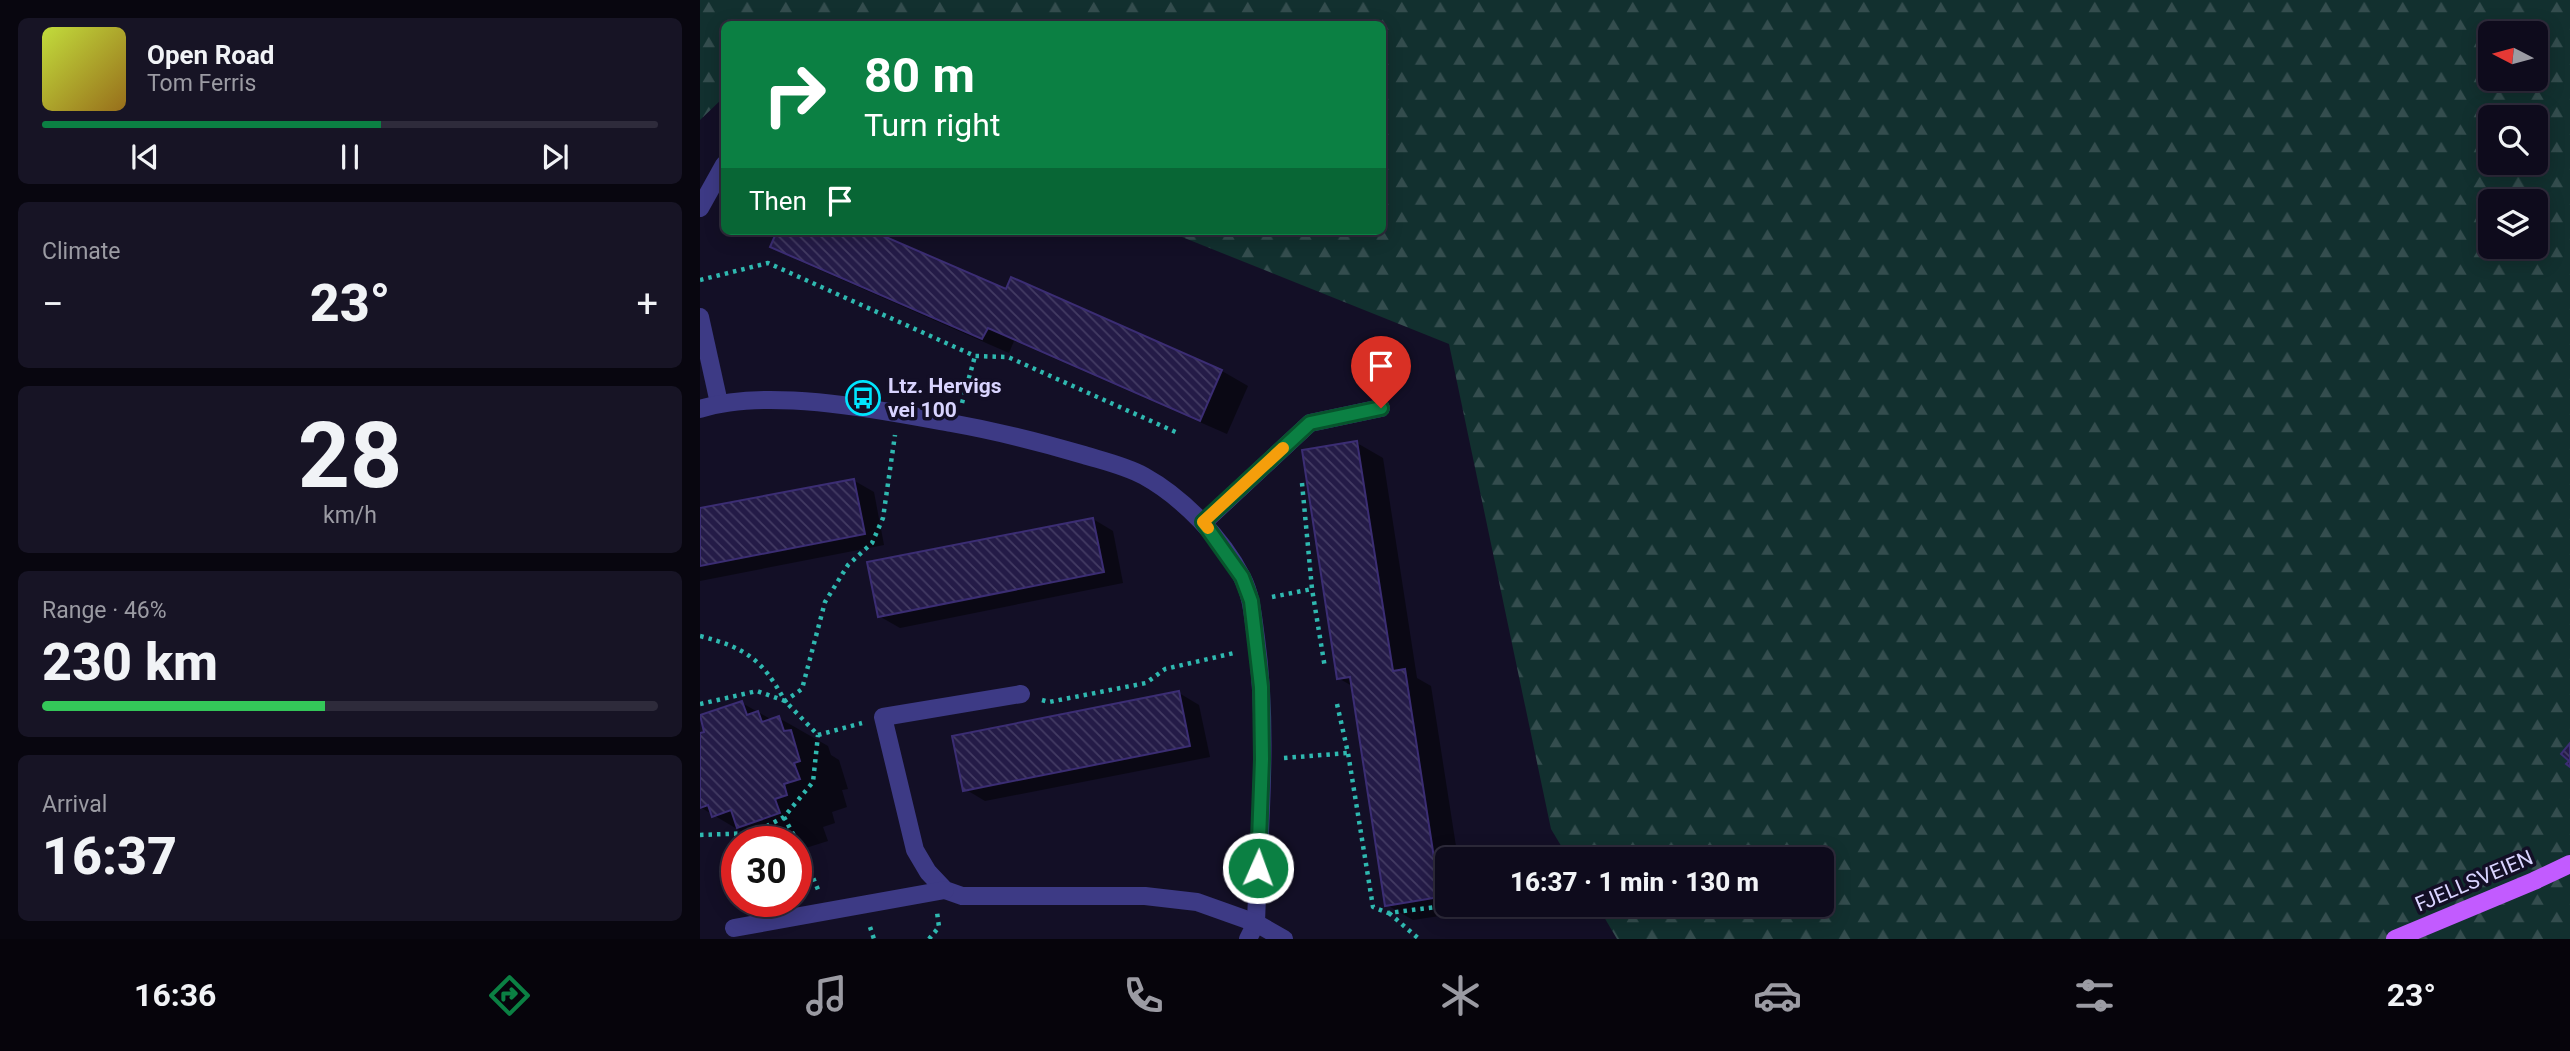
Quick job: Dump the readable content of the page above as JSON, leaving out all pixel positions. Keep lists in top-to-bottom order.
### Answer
{
  "streets": {
    "main road": ["FJELLSVEIEN"]
  },
  "places": {
    "bus stop": ["Ltz. Hervigs vei 100"]
  },
  "north": "left",
  "page": {
    "turn": ["80 m", "Turn right"],
    "song": ["Open Road", "Tom Ferris"],
    "then": "Then",
    "tile": [
      "Climate",
      ["28", "km/h"],
      ["Range · 46%", "230 km"],
      ["Arrival", "16:37"]
    ],
    "heat": ["−", "23°", "+"],
    "limit": "30",
    "trip": "16:37 · 1 min · 130 m",
    "tabs": ["16:36", "23°"]
  }
}
